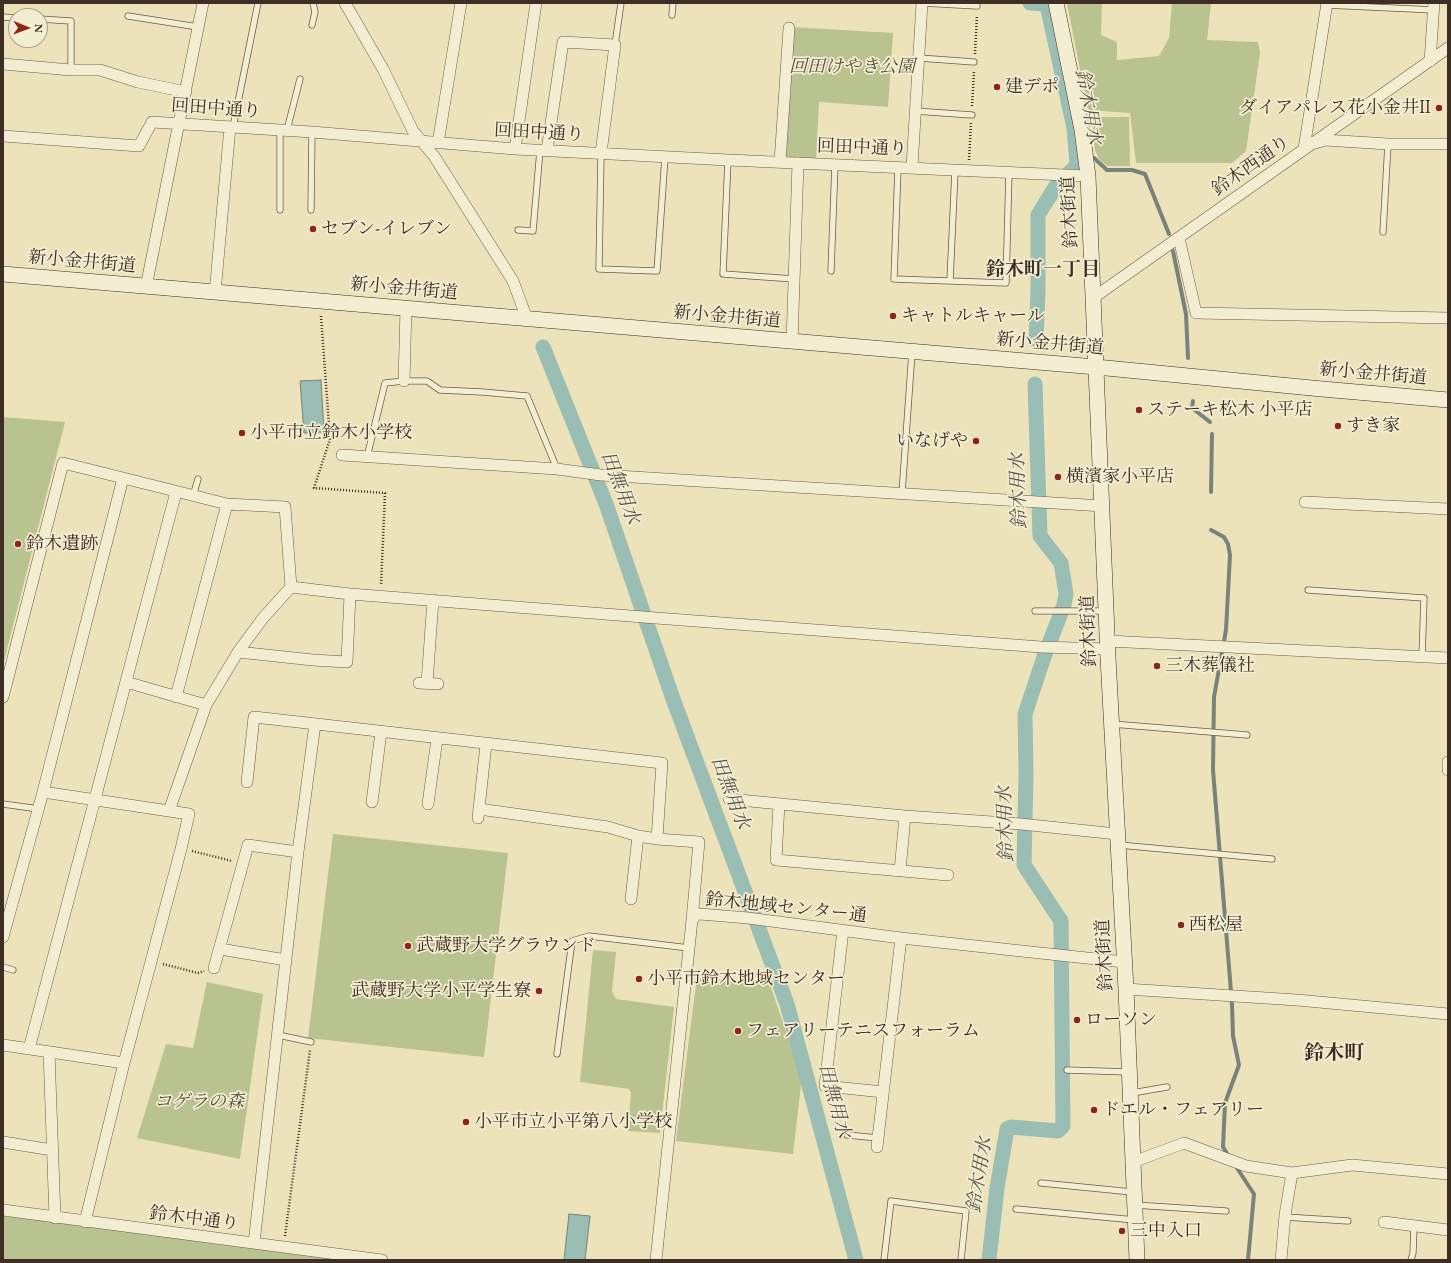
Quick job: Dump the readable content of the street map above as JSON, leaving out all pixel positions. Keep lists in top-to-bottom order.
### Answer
{
  "streets": {
    "main road": ["鈴木街道", "新小金井街道"],
    "street": [
      "回田中通り",
      "鈴木西通り",
      "鈴木地域センター通",
      "鈴木中通り"
    ]
  },
  "crossings": [
    ["回田中通り", "鈴木街道"],
    ["鈴木西通り", "鈴木街道"],
    ["鈴木街道", "新小金井街道"],
    ["鈴木街道", "鈴木地域センター通"]
  ],
  "districts": ["鈴木町一丁目", "鈴木町"],
  "water": ["鈴木用水", "田無用水"],
  "parks": ["回田けやき公園", "コゲラの森"],
  "places": [
    "建デポ",
    "ダイアパレス花小金井Ⅱ",
    "セブン-イレブン",
    "キャトルキャール",
    "ステーキ松木 小平店",
    "すき家",
    "小平市立鈴木小学校",
    "いなげや",
    "横濱家小平店",
    "鈴木遺跡",
    "三木葬儀社",
    "西松屋",
    "武蔵野大学グラウンド",
    "小平市鈴木地域センター",
    "武蔵野大学小平学生寮",
    "ローソン",
    "フェアリーテニスフォーラム",
    "ドエル・フェアリー",
    "小平市立小平第八小学校",
    "三中入口"
  ],
  "north": "right"
}
